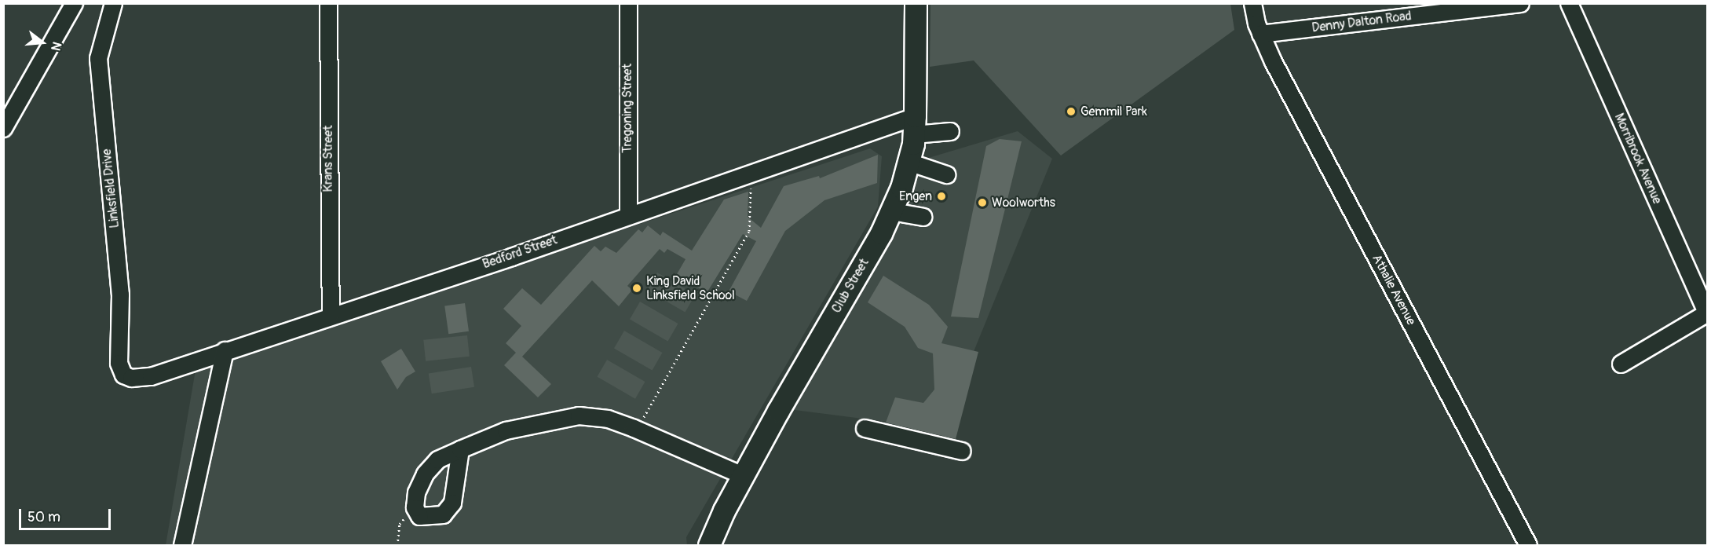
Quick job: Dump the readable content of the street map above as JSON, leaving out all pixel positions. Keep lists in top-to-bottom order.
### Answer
{
  "streets": {
    "main road": ["Club Street"],
    "street": [
      "Denny Dalton Road",
      "Tregoning Street",
      "Krans Street",
      "Morribrook Avenue",
      "Linksfield Drive",
      "Bedford Street",
      "Athalie Avenue"
    ]
  },
  "crossings": [
    ["Denny Dalton Road", "Athalie Avenue"],
    ["Tregoning Street", "Bedford Street"],
    ["Krans Street", "Bedford Street"],
    ["Linksfield Drive", "Bedford Street"],
    ["Bedford Street", "Club Street"]
  ],
  "places": [
    "Gemmil Park",
    "Engen",
    "Woolworths",
    "King David Linksfield School"
  ],
  "scale_bar": "50 m",
  "north": "right"
}
